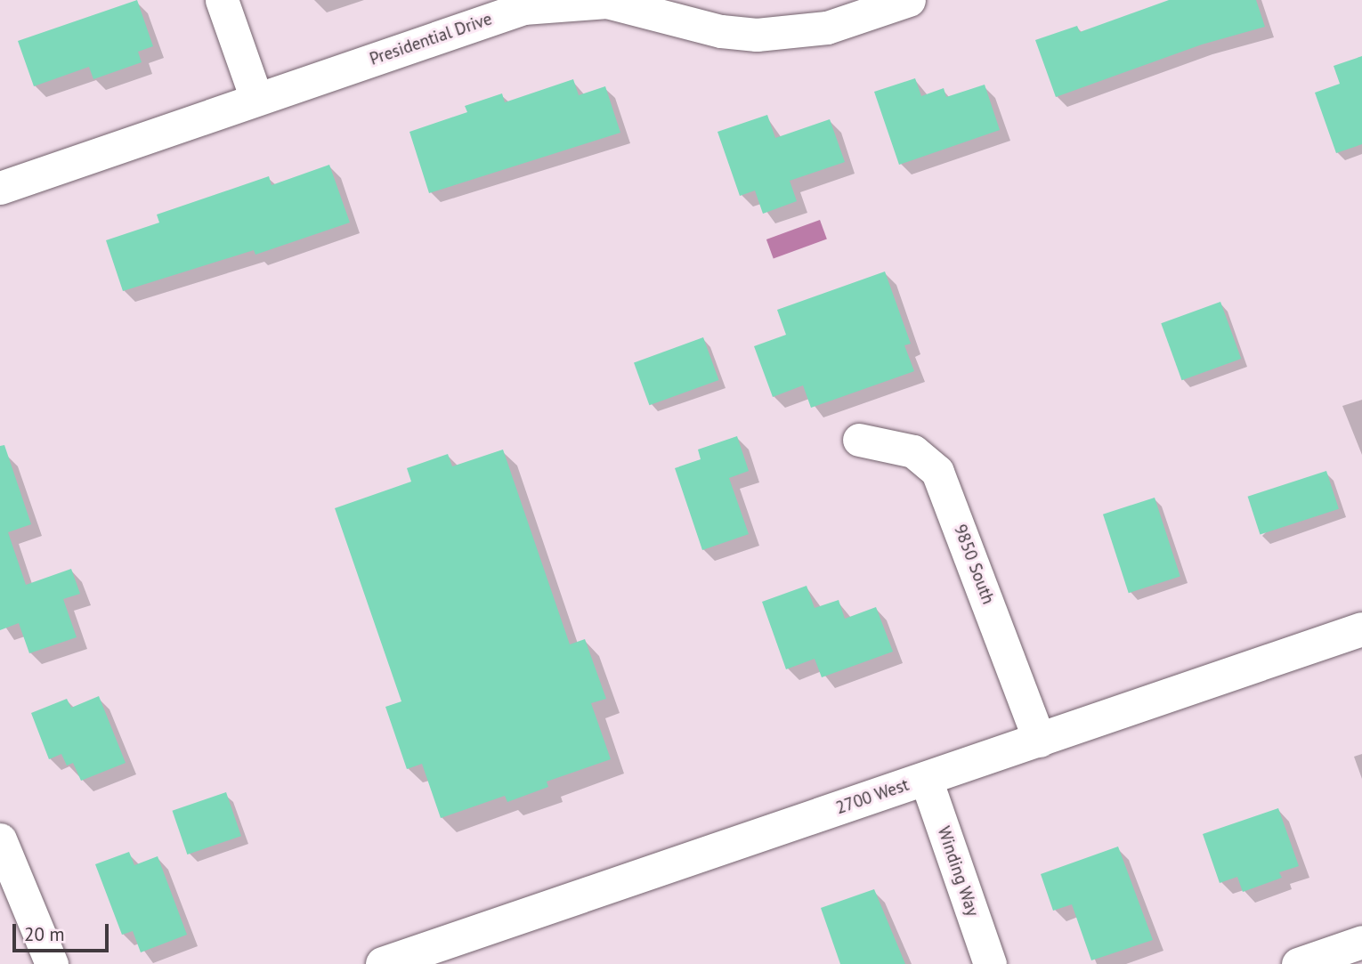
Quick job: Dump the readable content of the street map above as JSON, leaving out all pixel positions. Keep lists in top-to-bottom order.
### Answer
{
  "streets": {
    "main road": ["2700 West"],
    "street": ["Presidential Drive", "9850 South", "Winding Way"]
  },
  "crossings": [
    ["9850 South", "2700 West"],
    ["2700 West", "Winding Way"]
  ],
  "scale_bar": "20 m"
}
